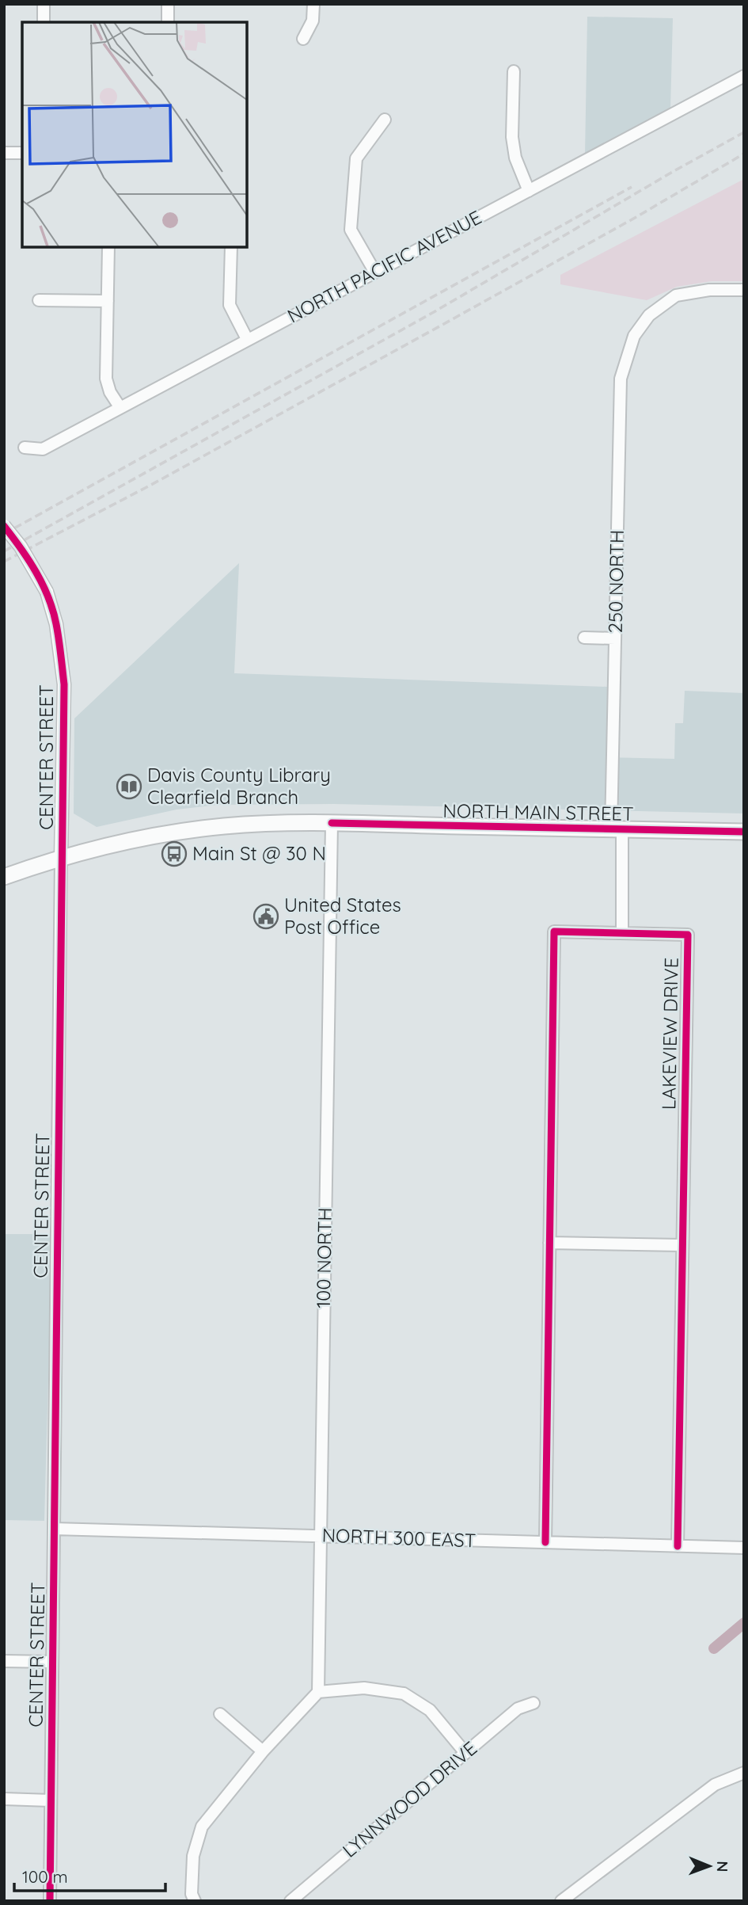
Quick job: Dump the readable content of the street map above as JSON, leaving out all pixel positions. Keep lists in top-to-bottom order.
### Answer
{
  "streets": {
    "main road": ["NORTH MAIN STREET"],
    "street": [
      "NORTH PACIFIC AVENUE",
      "250 NORTH",
      "CENTER STREET",
      "LAKEVIEW DRIVE",
      "100 NORTH",
      "NORTH 300 EAST",
      "LYNNWOOD DRIVE"
    ]
  },
  "crossings": [
    ["250 NORTH", "NORTH MAIN STREET"],
    ["CENTER STREET", "NORTH MAIN STREET"],
    ["CENTER STREET", "NORTH 300 EAST"],
    ["NORTH MAIN STREET", "100 NORTH"],
    ["LAKEVIEW DRIVE", "NORTH 300 EAST"],
    ["100 NORTH", "NORTH 300 EAST"]
  ],
  "places": {
    "library": ["Davis County Library Clearfield Branch"],
    "bus stop": ["Main St @ 30 N"],
    "public building": ["United States Post Office"]
  },
  "scale_bar": "100 m",
  "north": "right"
}
